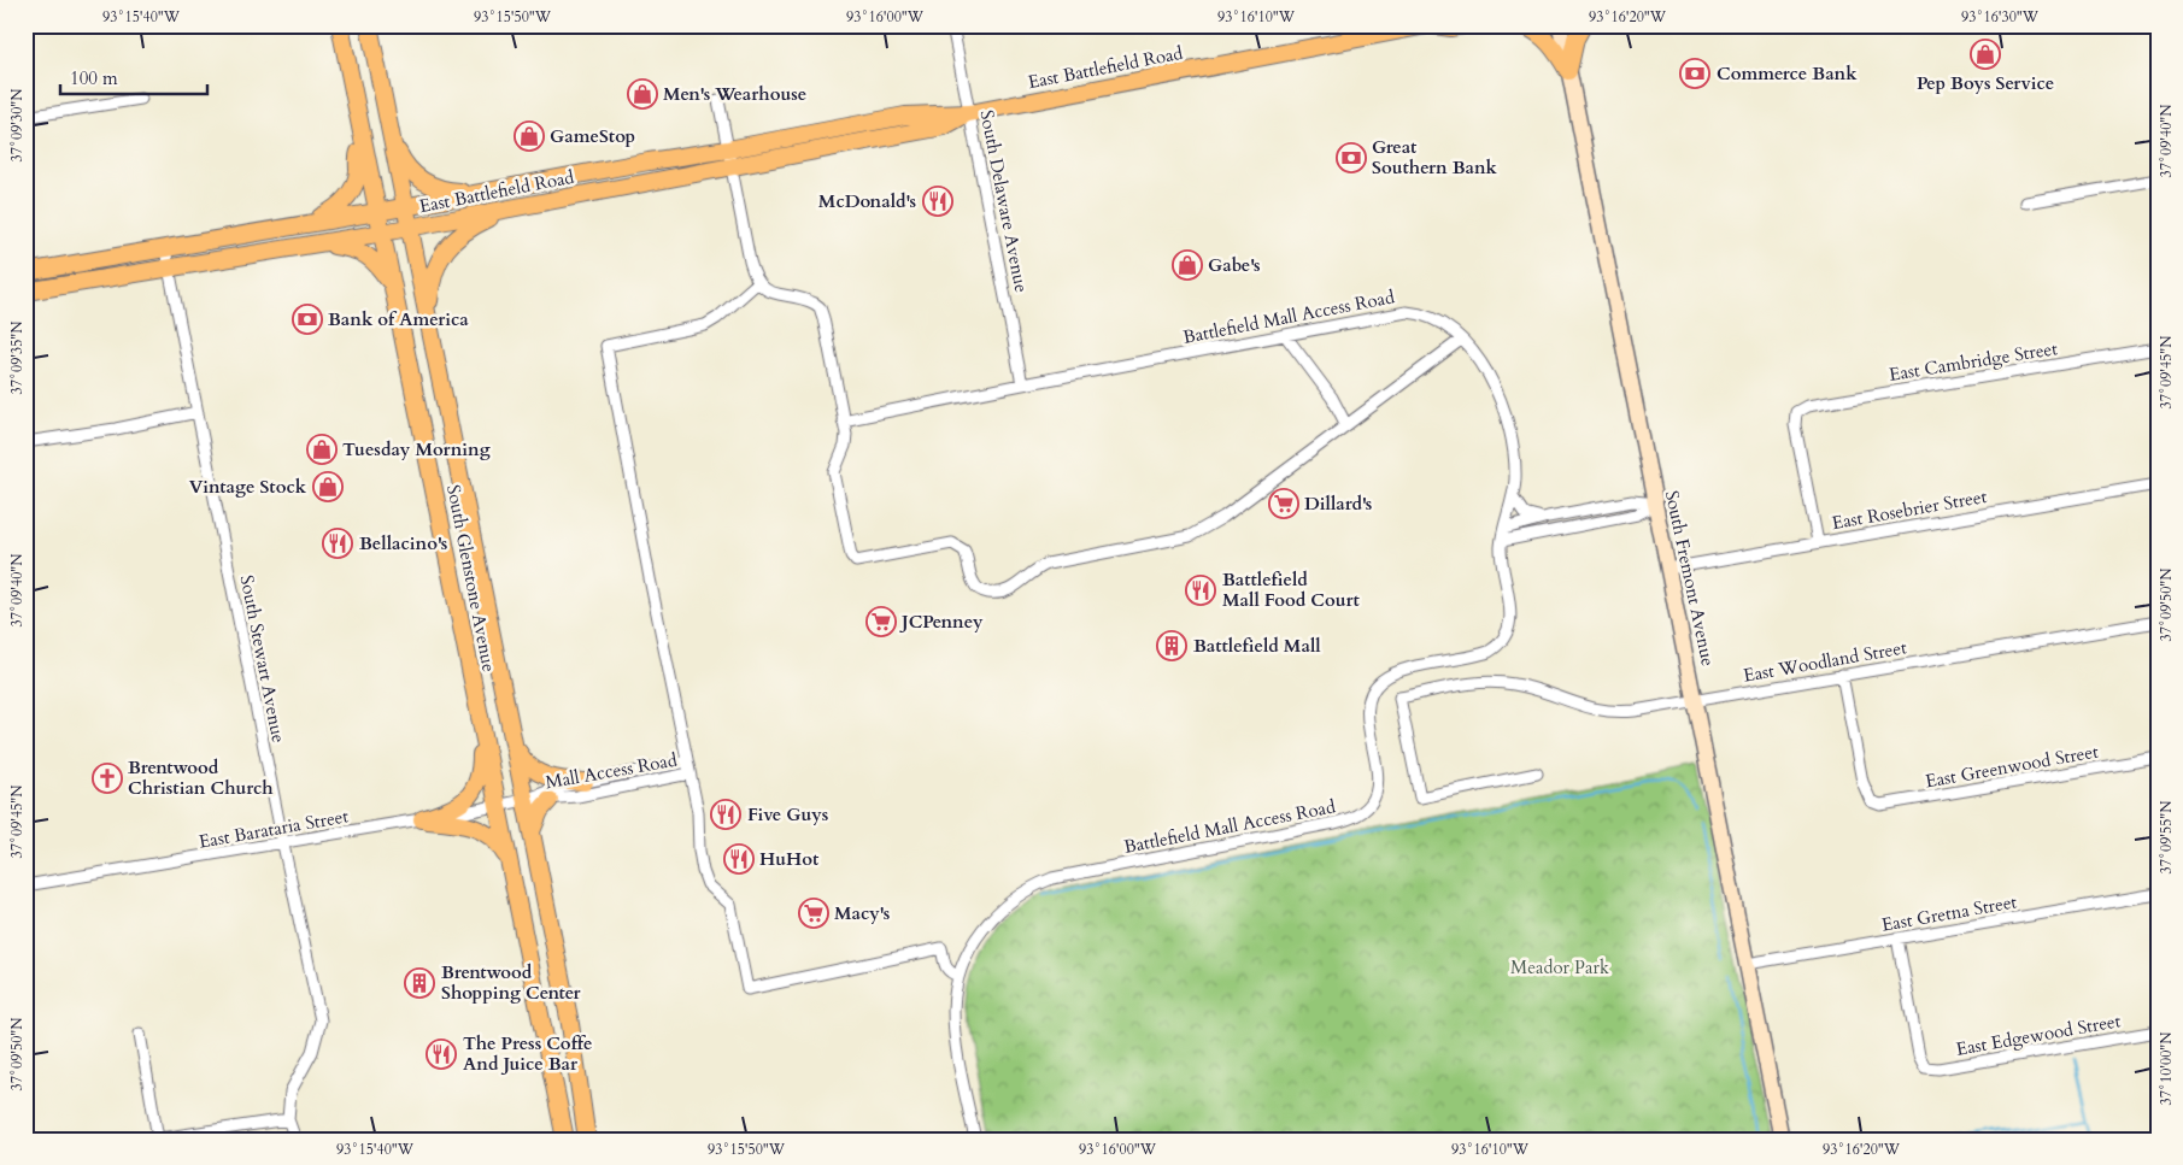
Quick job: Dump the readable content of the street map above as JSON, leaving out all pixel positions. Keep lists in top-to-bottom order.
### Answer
{
  "streets": {
    "main road": ["East Battlefield Road", "South Glenstone Avenue", "South Fremont Avenue"],
    "street": [
      "South Delaware Avenue",
      "Battlefield Mall Access Road",
      "East Cambridge Street",
      "East Rosebrier Street",
      "South Stewart Avenue",
      "East Woodland Street",
      "East Greenwood Street",
      "Mall Access Road",
      "East Barataria Street",
      "East Gretna Street",
      "East Edgewood Street"
    ]
  },
  "crossings": [
    ["East Battlefield Road", "South Delaware Avenue"],
    ["East Battlefield Road", "South Glenstone Avenue"],
    ["East Battlefield Road", "South Stewart Avenue"],
    ["South Delaware Avenue", "Battlefield Mall Access Road"],
    ["East Cambridge Street", "East Rosebrier Street"],
    ["East Rosebrier Street", "South Fremont Avenue"],
    ["South Glenstone Avenue", "Mall Access Road"],
    ["South Glenstone Avenue", "East Barataria Street"],
    ["South Fremont Avenue", "East Woodland Street"],
    ["South Fremont Avenue", "East Gretna Street"],
    ["South Stewart Avenue", "East Barataria Street"],
    ["East Woodland Street", "East Greenwood Street"],
    ["Mall Access Road", "East Barataria Street"],
    ["East Gretna Street", "East Edgewood Street"]
  ],
  "parks": ["Meador Park"],
  "places": {
    "shop": [
      "Pep Boys Service",
      "Men's Wearhouse",
      "GameStop",
      "Gabe's",
      "Tuesday Morning",
      "Vintage Stock"
    ],
    "bank": ["Commerce Bank", "Great Southern Bank", "Bank of America"],
    "restaurant": [
      "McDonald's",
      "Bellacino's",
      "Battlefield Mall Food Court",
      "Five Guys",
      "HuHot",
      "The Press Coffe And Juice Bar"
    ],
    "supermarket": ["Dillard's", "JCPenney", "Macy's"],
    "building": ["Battlefield Mall", "Brentwood Shopping Center"],
    "church": ["Brentwood Christian Church"]
  },
  "scale_bar": "100 m",
  "coordinates": [
    "93°15'40\"W",
    "93°15'50\"W",
    "93°16'00\"W",
    "93°16'10\"W",
    "93°16'20\"W",
    "93°16'30\"W",
    "37°09'30\"N",
    "37°09'40\"N",
    "37°09'35\"N",
    "37°09'45\"N",
    "37°09'50\"N",
    "37°09'55\"N",
    "37°10'00\"N"
  ]
}
